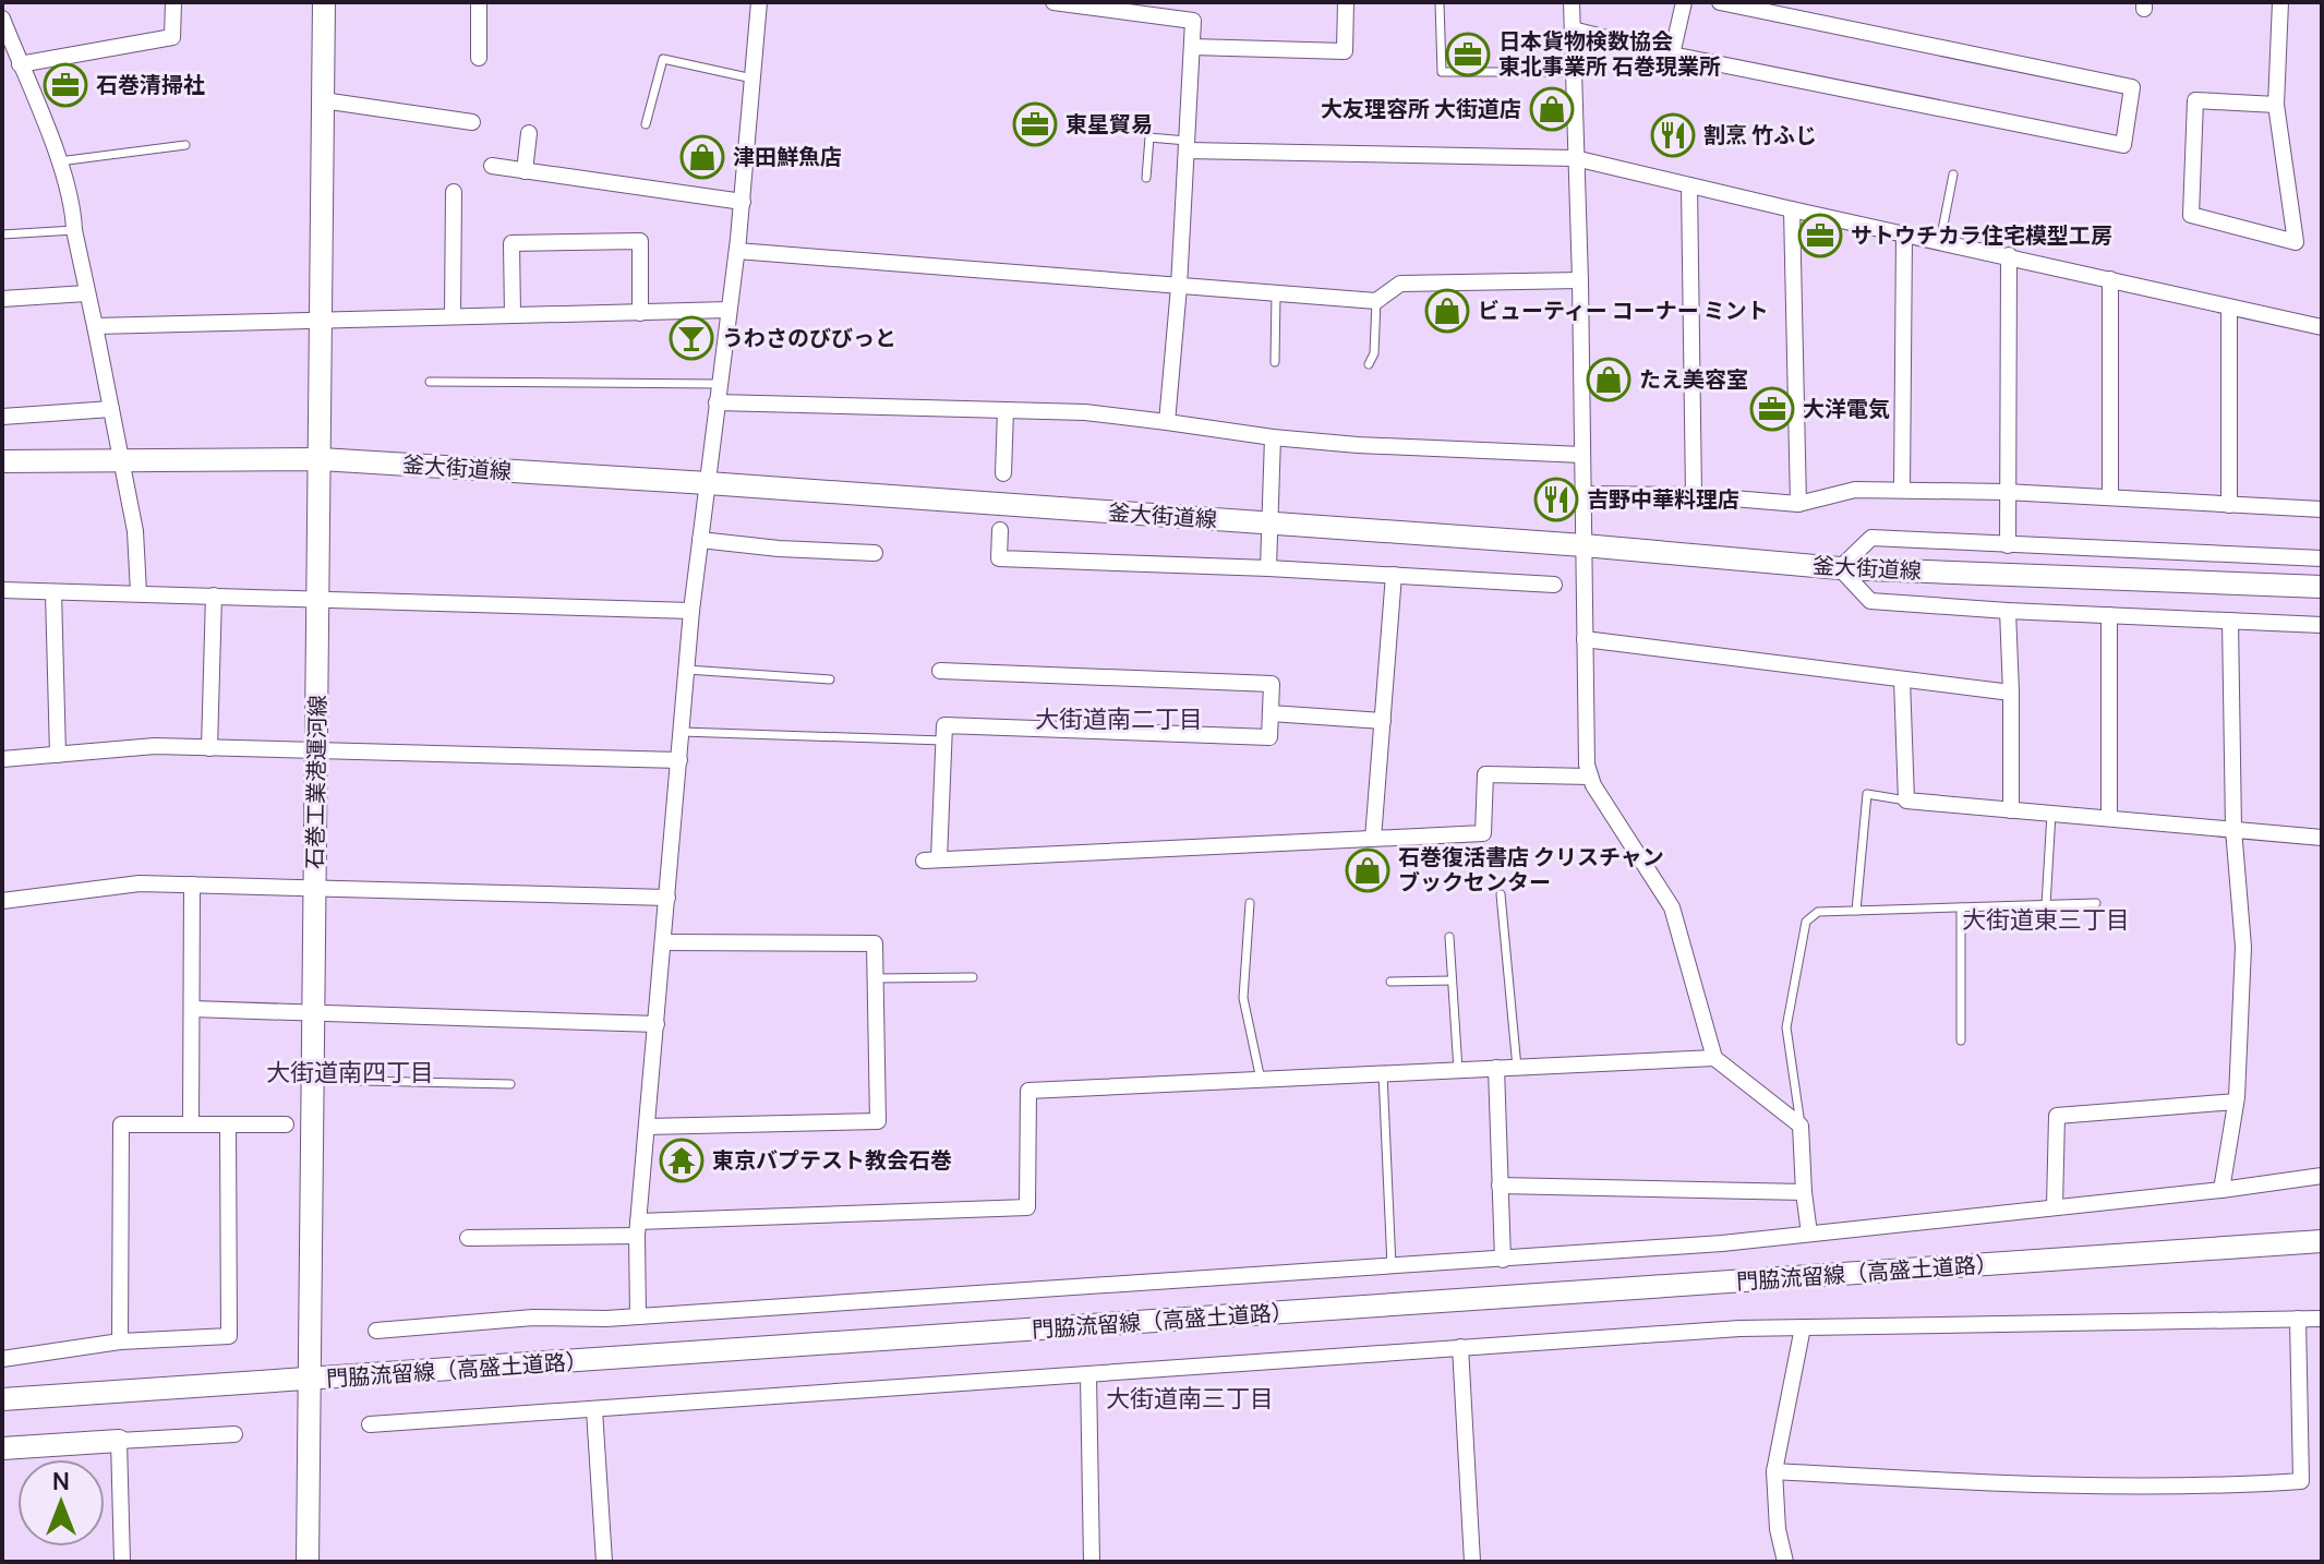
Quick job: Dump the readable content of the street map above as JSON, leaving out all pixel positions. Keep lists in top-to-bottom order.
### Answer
{
  "streets": {
    "street": ["釜大街道線", "石巻工業港運河線", "門脇流留線（高盛土道路）"]
  },
  "crossings": [
    ["釜大街道線", "石巻工業港運河線"],
    ["石巻工業港運河線", "門脇流留線（高盛土道路）"]
  ],
  "districts": [
    "大街道南二丁目",
    "大街道東三丁目",
    "大街道南四丁目",
    "大街道南三丁目"
  ],
  "places": {
    "office": [
      "日本貨物検数協会 東北事業所 石巻現業所",
      "石巻清掃社",
      "東星貿易",
      "サトウチカラ住宅模型工房",
      "大洋電気"
    ],
    "shop": [
      "大友理容所 大街道店",
      "津田鮮魚店",
      "ビューティー コーナー ミント",
      "たえ美容室",
      "石巻復活書店 クリスチャン ブックセンター"
    ],
    "restaurant": ["割烹 竹ふじ", "吉野中華料理店"],
    "bar": ["うわさのびびっと"],
    "temple": ["東京バプテスト教会石巻"]
  },
  "north": "top"
}
